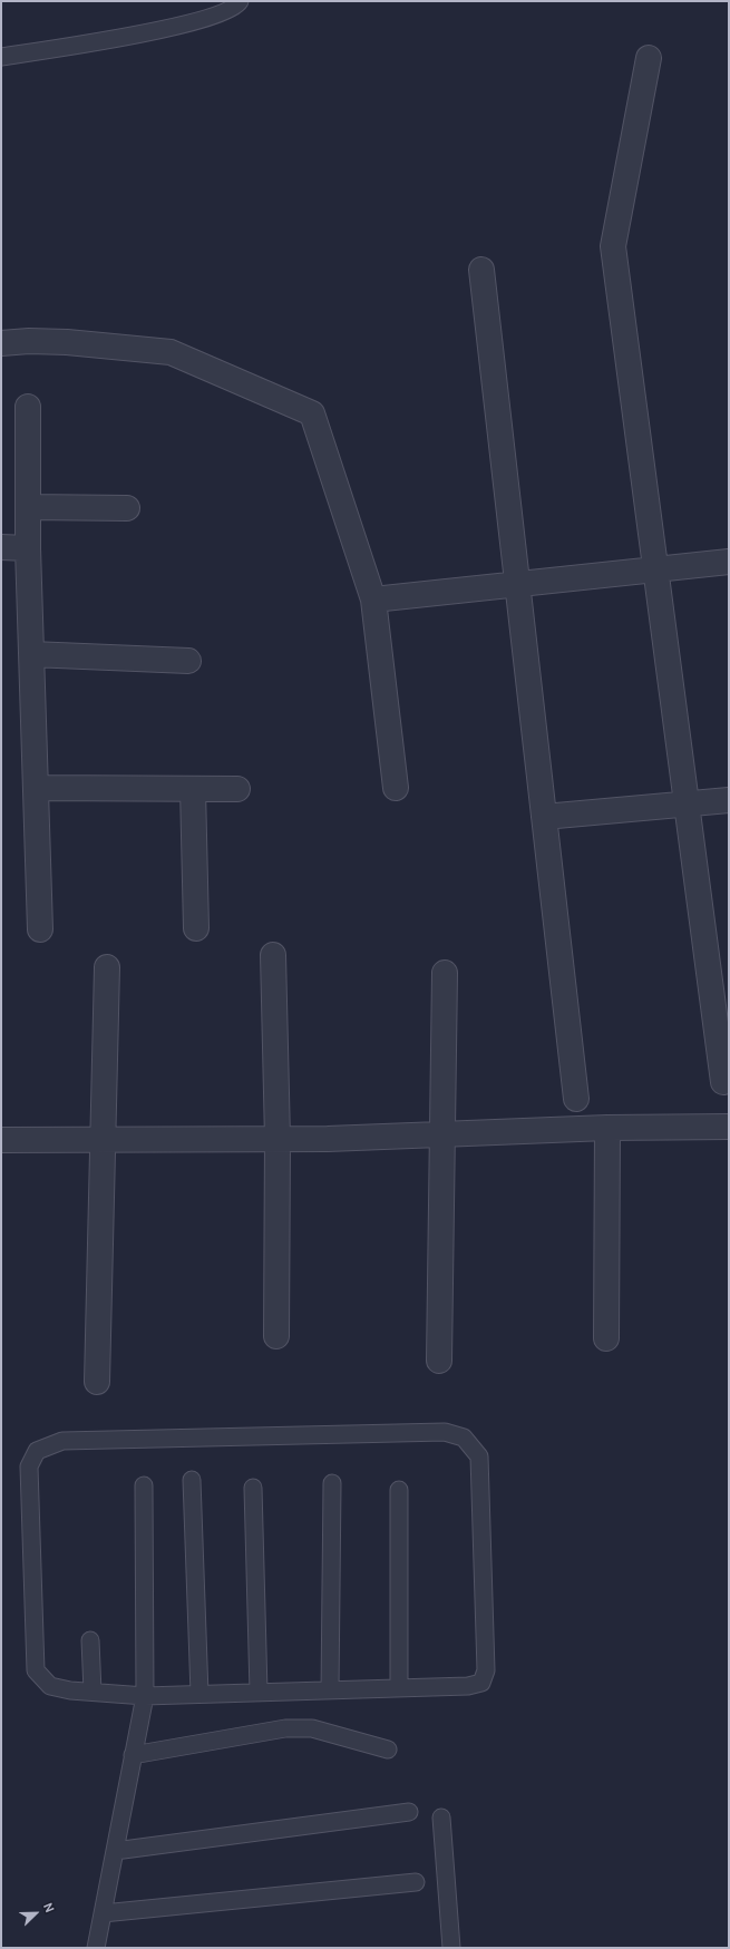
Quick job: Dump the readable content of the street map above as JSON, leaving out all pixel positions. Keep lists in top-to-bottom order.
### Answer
{
  "north": "top right"
}
